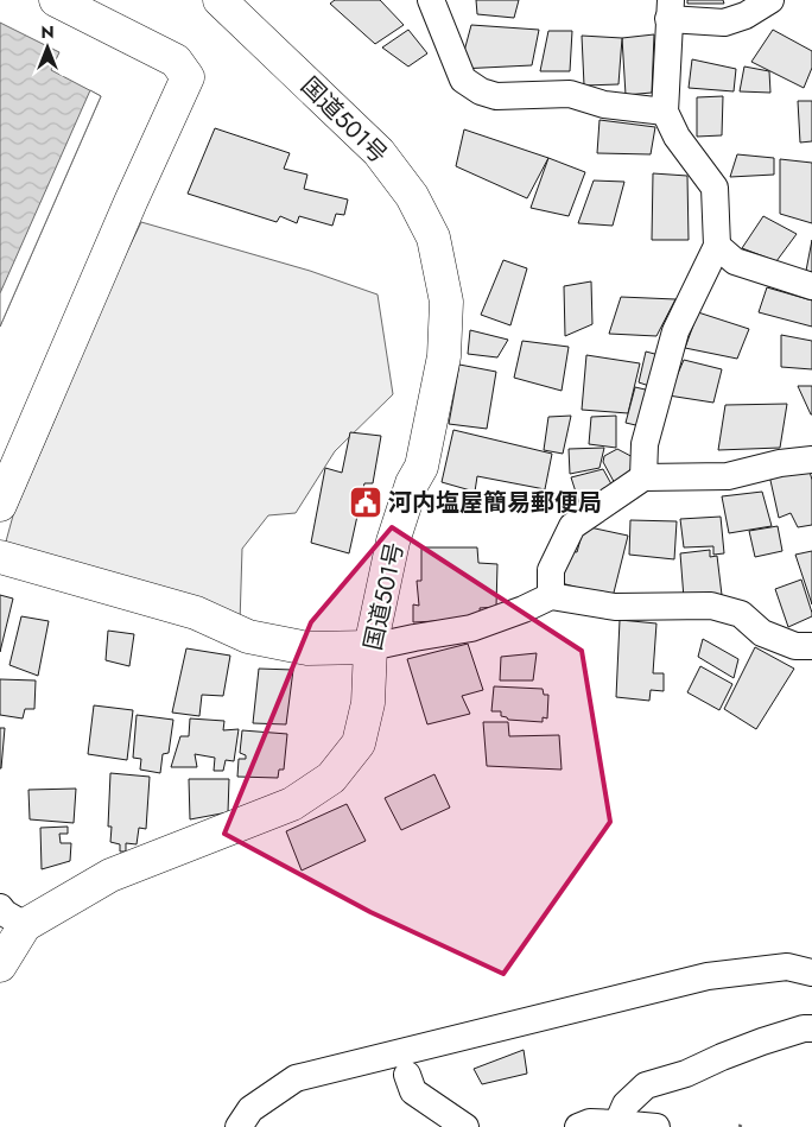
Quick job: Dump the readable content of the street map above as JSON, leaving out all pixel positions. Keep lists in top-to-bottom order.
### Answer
{
  "streets": {
    "main road": ["国道501号"]
  },
  "places": {
    "public building": ["河内塩屋簡易郵便局"]
  },
  "north": "top"
}
